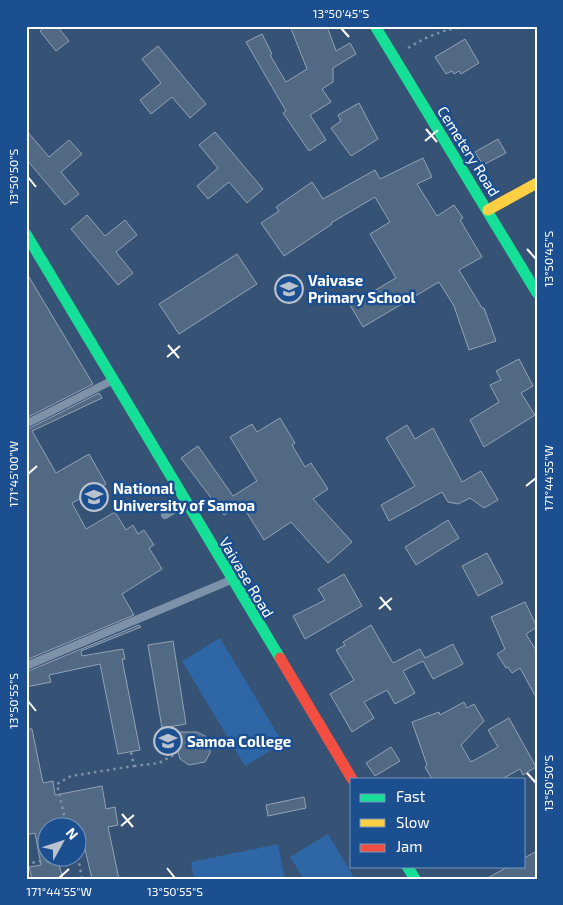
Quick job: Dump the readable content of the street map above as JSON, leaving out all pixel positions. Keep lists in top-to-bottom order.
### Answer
{
  "streets": {
    "main road": ["Cemetery Road", "Vaivase Road"]
  },
  "places": {
    "school or university": ["Vaivase Primary School", "National University of Samoa", "Samoa College"]
  },
  "legend": ["Fast", "Slow", "Jam"],
  "north": "top right",
  "coordinates": [
    "13°50'45\"S",
    "13°50'50\"S",
    "171°45'00\"W",
    "171°44'55\"W",
    "13°50'55\"S"
  ]
}
